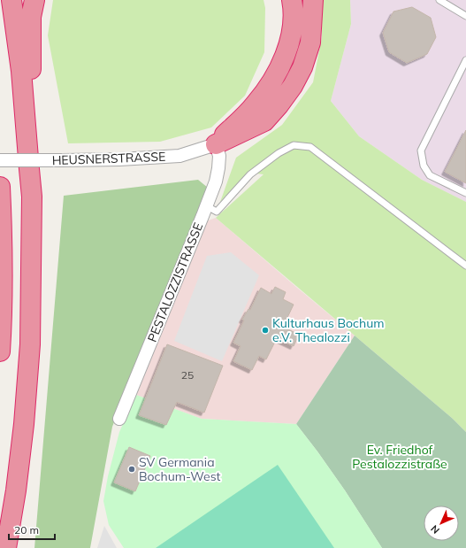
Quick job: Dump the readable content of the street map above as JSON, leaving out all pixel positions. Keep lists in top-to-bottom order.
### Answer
{
  "streets": {
    "street": ["HEUSNERSTRASSE", "PESTALOZZISTRASSE"]
  },
  "crossings": [
    ["HEUSNERSTRASSE", "PESTALOZZISTRASSE"]
  ],
  "parks": ["Ev. Friedhof Pestalozzistraße"],
  "places": ["Kulturhaus Bochum e.V. Thealozzi", "SV Germania Bochum-West"],
  "house_numbers": ["25"],
  "scale_bar": "20 m",
  "north": "bottom left"
}
